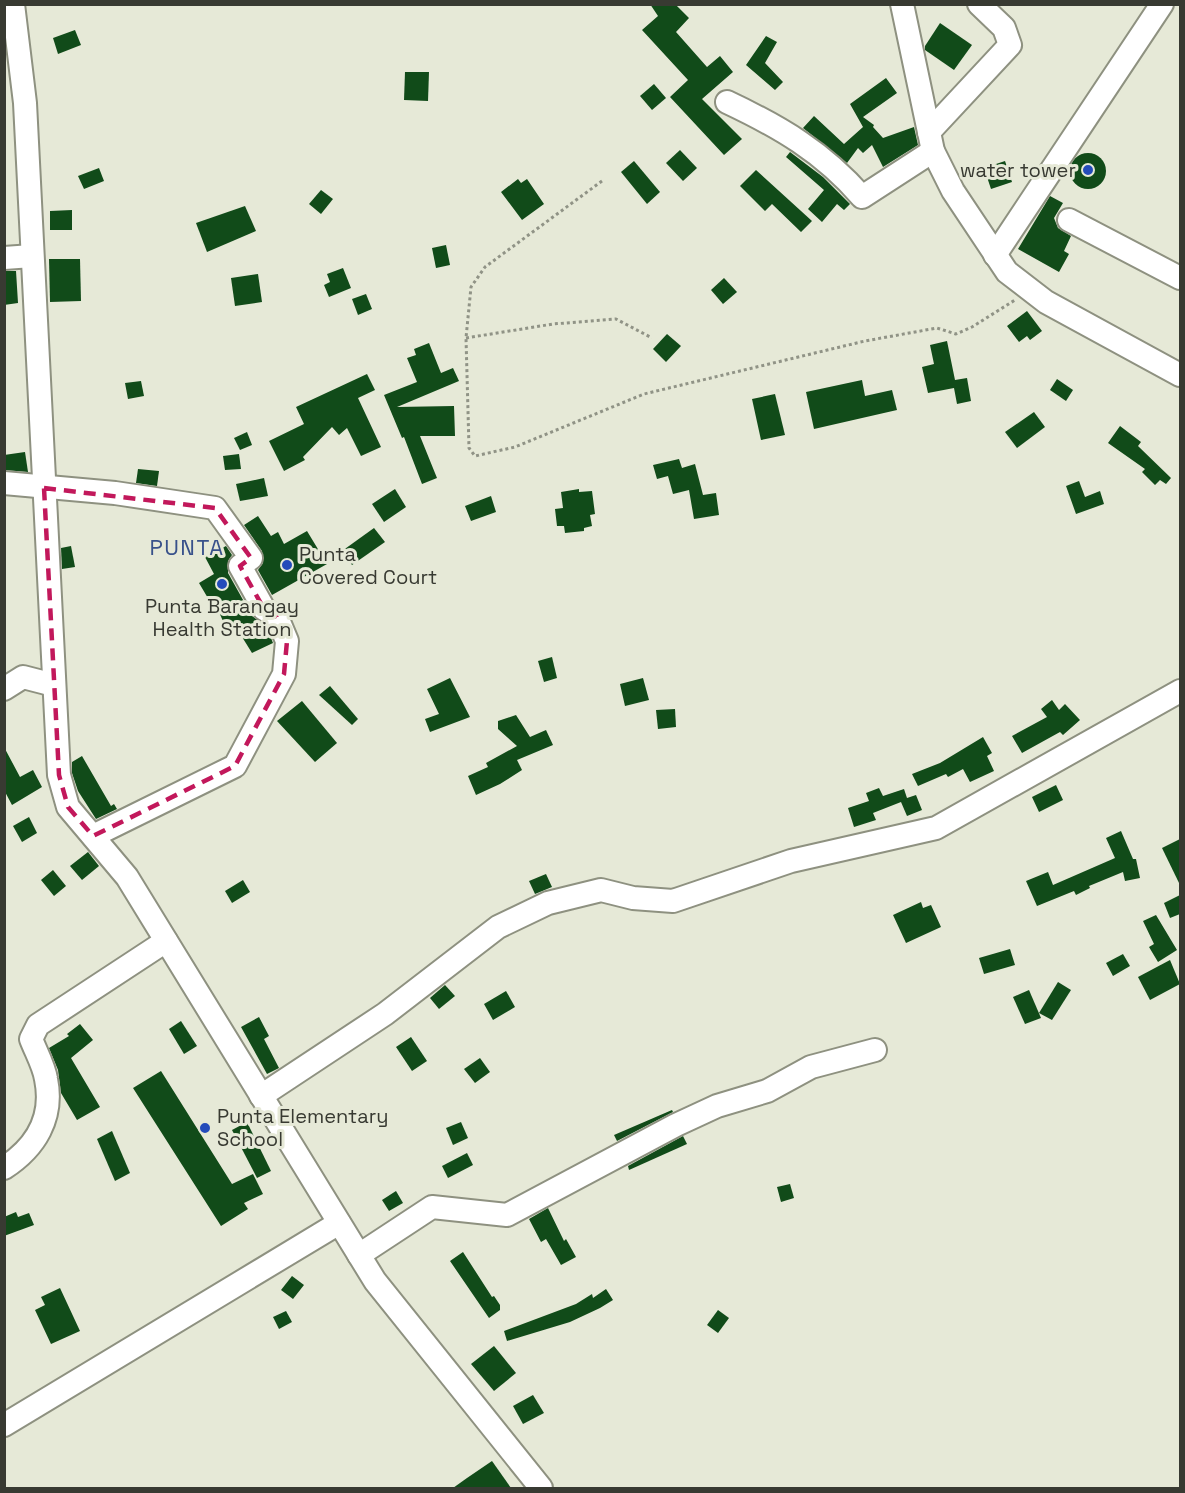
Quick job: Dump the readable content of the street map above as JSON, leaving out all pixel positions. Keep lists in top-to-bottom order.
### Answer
{
  "districts": ["PUNTA"],
  "places": [
    "water tower",
    "Punta Covered Court",
    "Punta Barangay Health Station",
    "Punta Elementary School"
  ]
}
